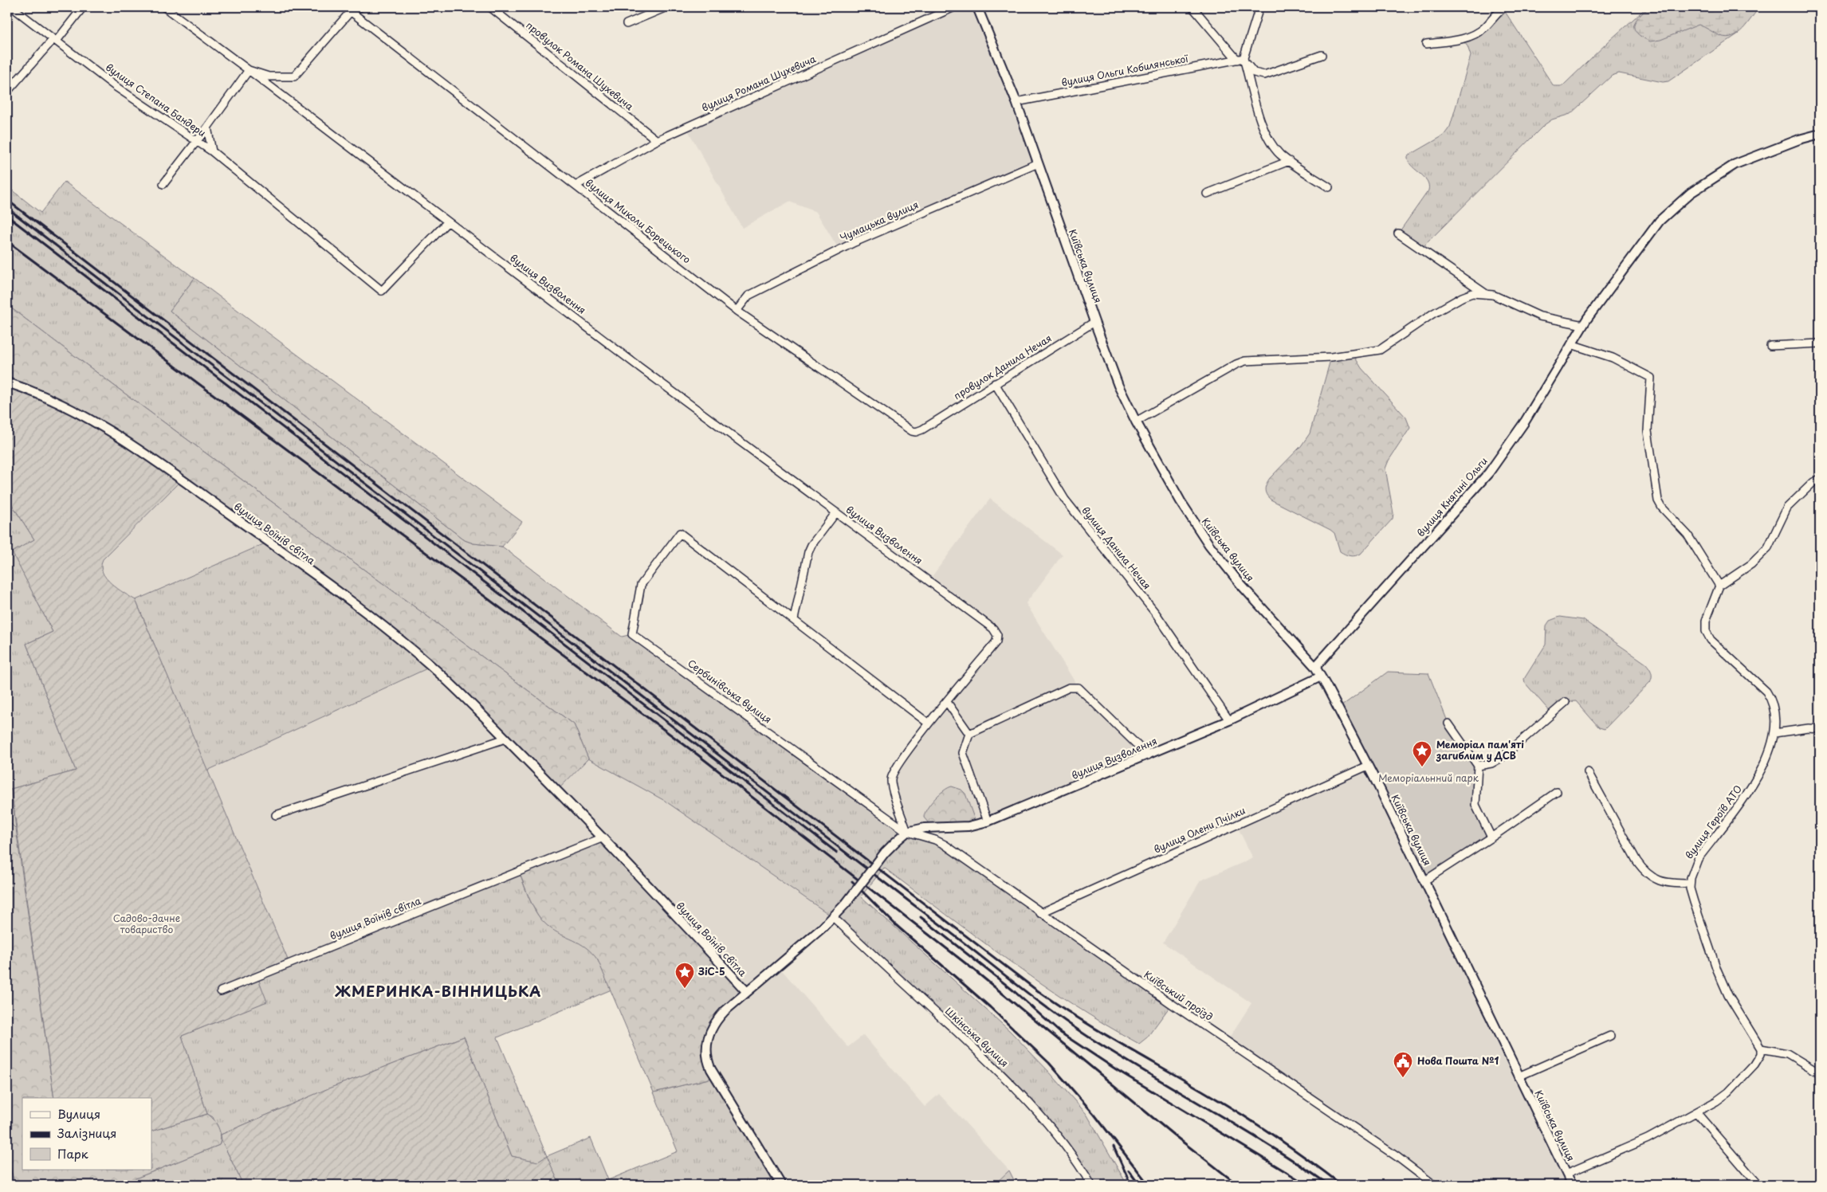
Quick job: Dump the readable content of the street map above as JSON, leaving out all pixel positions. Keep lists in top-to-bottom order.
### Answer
{
  "streets": {
    "street": [
      "провулок Романа Шухевича",
      "вулиця Ольги Кобилянської",
      "вулиця Романа Шухевича",
      "вулиця Степана Бандери",
      "вулиця Миколи Борецького",
      "Чумацька вулиця",
      "Київська вулиця",
      "вулиця Визволення",
      "провулок Данила Нечая",
      "вулиця Княгині Ольги",
      "вулиця Воїнів світла",
      "вулиця Данила Нечая",
      "Сербинівська вулиця",
      "вулиця Героїв АТО",
      "вулиця Олени Пчілки",
      "Київський проїзд",
      "Шкінська вулиця"
    ]
  },
  "crossings": [
    ["провулок Романа Шухевича", "вулиця Романа Шухевича"],
    ["вулиця Ольги Кобилянської", "Київська вулиця"],
    ["вулиця Романа Шухевича", "вулиця Миколи Борецького"],
    ["вулиця Степана Бандери", "вулиця Визволення"],
    ["вулиця Миколи Борецького", "Чумацька вулиця"],
    ["вулиця Миколи Борецького", "провулок Данила Нечая"],
    ["Чумацька вулиця", "Київська вулиця"],
    ["Київська вулиця", "вулиця Визволення"],
    ["Київська вулиця", "провулок Данила Нечая"],
    ["Київська вулиця", "вулиця Княгині Ольги"],
    ["Київська вулиця", "вулиця Олени Пчілки"],
    ["вулиця Визволення", "вулиця Воїнів світла"],
    ["вулиця Визволення", "вулиця Данила Нечая"],
    ["вулиця Визволення", "Сербинівська вулиця"],
    ["вулиця Визволення", "Київський проїзд"],
    ["вулиця Визволення", "Шкінська вулиця"],
    ["провулок Данила Нечая", "вулиця Данила Нечая"],
    ["Сербинівська вулиця", "Київський проїзд"],
    ["вулиця Олени Пчілки", "Київський проїзд"]
  ],
  "districts": ["ЖМЕРИНКА-ВІННИЦЬКА"],
  "parks": ["Меморіальнний парк", "Садово-дачне товариство"],
  "places": {
    "place": ["Меморіал пам'яті загиблим у ДСВ", "ЗіС-5"],
    "public building": ["Нова Пошта №1"]
  },
  "legend": ["Вулиця", "Залізниця", "Парк"]
}
